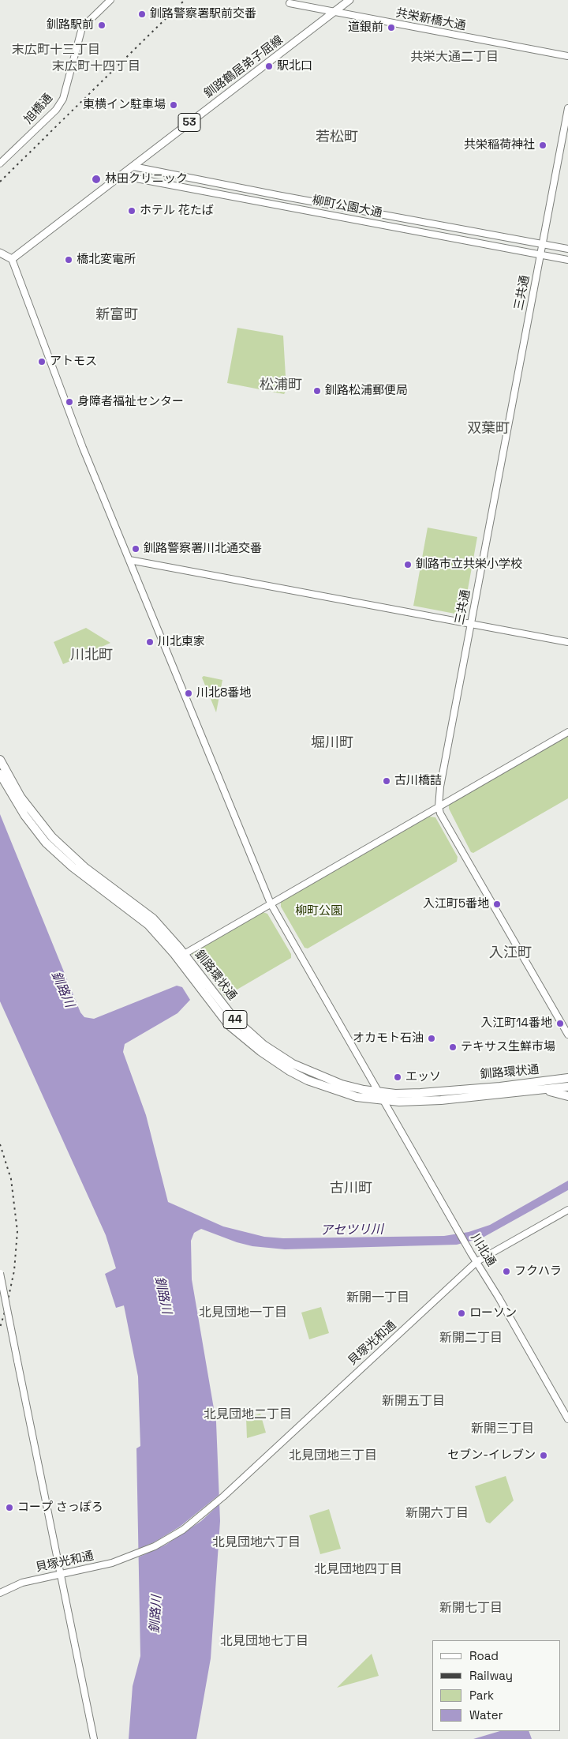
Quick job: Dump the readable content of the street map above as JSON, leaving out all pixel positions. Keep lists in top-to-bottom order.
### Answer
{
  "streets": {
    "highway": ["釧路環状通", "44"],
    "main road": ["釧路鶴居弟子屈線", "53"],
    "street": [
      "共栄新橋大通",
      "旭橋通",
      "柳町公園大通",
      "三共通",
      "川北通",
      "貝塚光和通"
    ]
  },
  "crossings": [
    ["共栄新橋大通", "釧路鶴居弟子屈線"],
    ["釧路鶴居弟子屈線", "柳町公園大通"],
    ["釧路鶴居弟子屈線", "川北通"],
    ["柳町公園大通", "三共通"],
    ["釧路環状通", "44"],
    ["釧路環状通", "川北通"],
    ["川北通", "貝塚光和通"]
  ],
  "districts": [
    "末広町十三丁目",
    "共栄大通二丁目",
    "末広町十四丁目",
    "若松町",
    "新富町",
    "松浦町",
    "双葉町",
    "川北町",
    "堀川町",
    "入江町",
    "古川町",
    "新開一丁目",
    "北見団地一丁目",
    "新開二丁目",
    "新開五丁目",
    "北見団地二丁目",
    "新開三丁目",
    "北見団地三丁目",
    "新開六丁目",
    "北見団地六丁目",
    "北見団地四丁目",
    "新開七丁目",
    "北見団地七丁目"
  ],
  "water": ["釧路川", "アセツリ川"],
  "parks": ["柳町公園"],
  "places": [
    "釧路警察署駅前交番",
    "釧路駅前",
    "道銀前",
    "駅北口",
    "東横イン駐車場",
    "共栄稲荷神社",
    "林田クリニック",
    "ホテル 花たば",
    "橋北変電所",
    "アトモス",
    "釧路松浦郵便局",
    "身障者福祉センター",
    "釧路警察署川北通交番",
    "釧路市立共栄小学校",
    "川北東家",
    "川北8番地",
    "古川橋詰",
    "入江町5番地",
    "入江町14番地",
    "オカモト石油",
    "テキサス生鮮市場",
    "エッソ",
    "フクハラ",
    "ローソン",
    "セブン-イレブン",
    "コープ さっぽろ"
  ],
  "legend": [
    "Road",
    "Railway",
    "Park",
    "Water"
  ]
}
